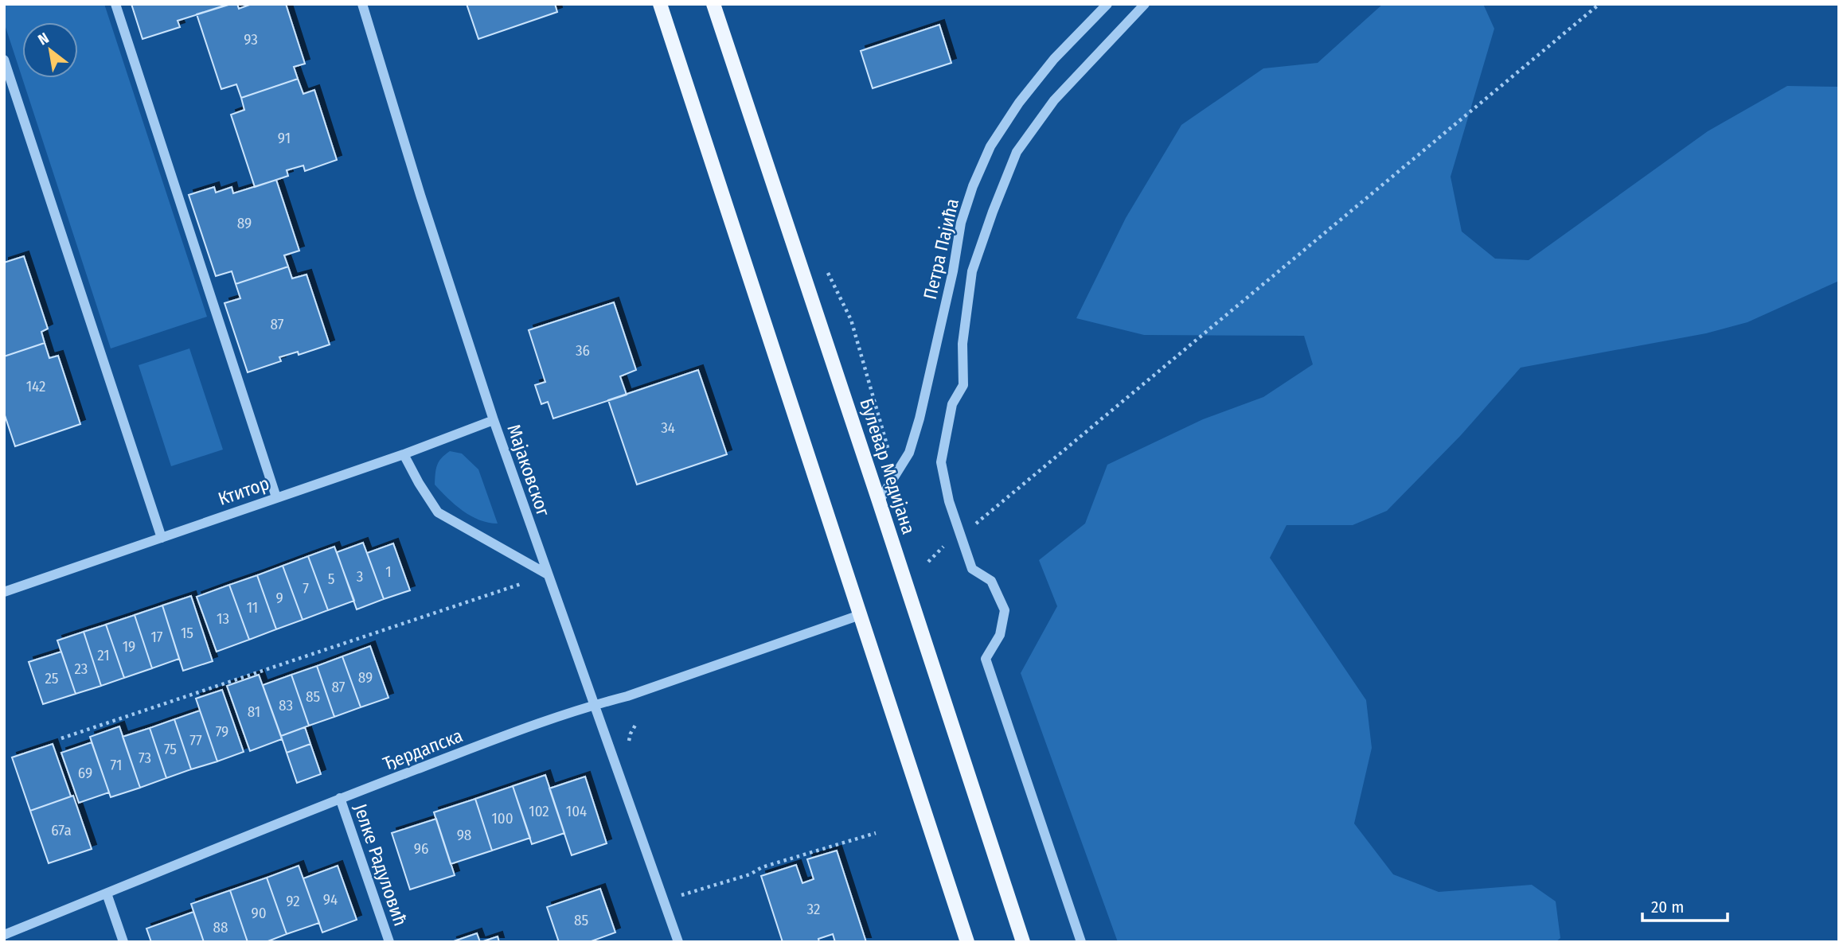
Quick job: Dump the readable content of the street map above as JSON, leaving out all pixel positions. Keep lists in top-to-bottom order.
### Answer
{
  "streets": {
    "main road": ["Булевар Медијана"],
    "street": [
      "Петра Пајића",
      "Мајаковског",
      "Ктитор",
      "Ђердапска",
      "Јелке Радуловић"
    ]
  },
  "crossings": [
    ["Петра Пајића", "Булевар Медијана"],
    ["Мајаковског", "Ктитор"],
    ["Мајаковског", "Ђердапска"],
    ["Ђердапска", "Јелке Радуловић"]
  ],
  "house_numbers": [
    "93",
    "91",
    "89",
    "87",
    "36",
    "142",
    "34",
    "1",
    "3",
    "5",
    "7",
    "9",
    "11",
    "13",
    "15",
    "17",
    "19",
    "21",
    "23",
    "89",
    "25",
    "87",
    "85",
    "83",
    "81",
    "79",
    "77",
    "75",
    "73",
    "71",
    "69",
    "102",
    "104",
    "100",
    "67a",
    "98",
    "96",
    "94",
    "92",
    "32",
    "90",
    "85",
    "88"
  ],
  "scale_bar": "20 m",
  "north": "top left"
}
